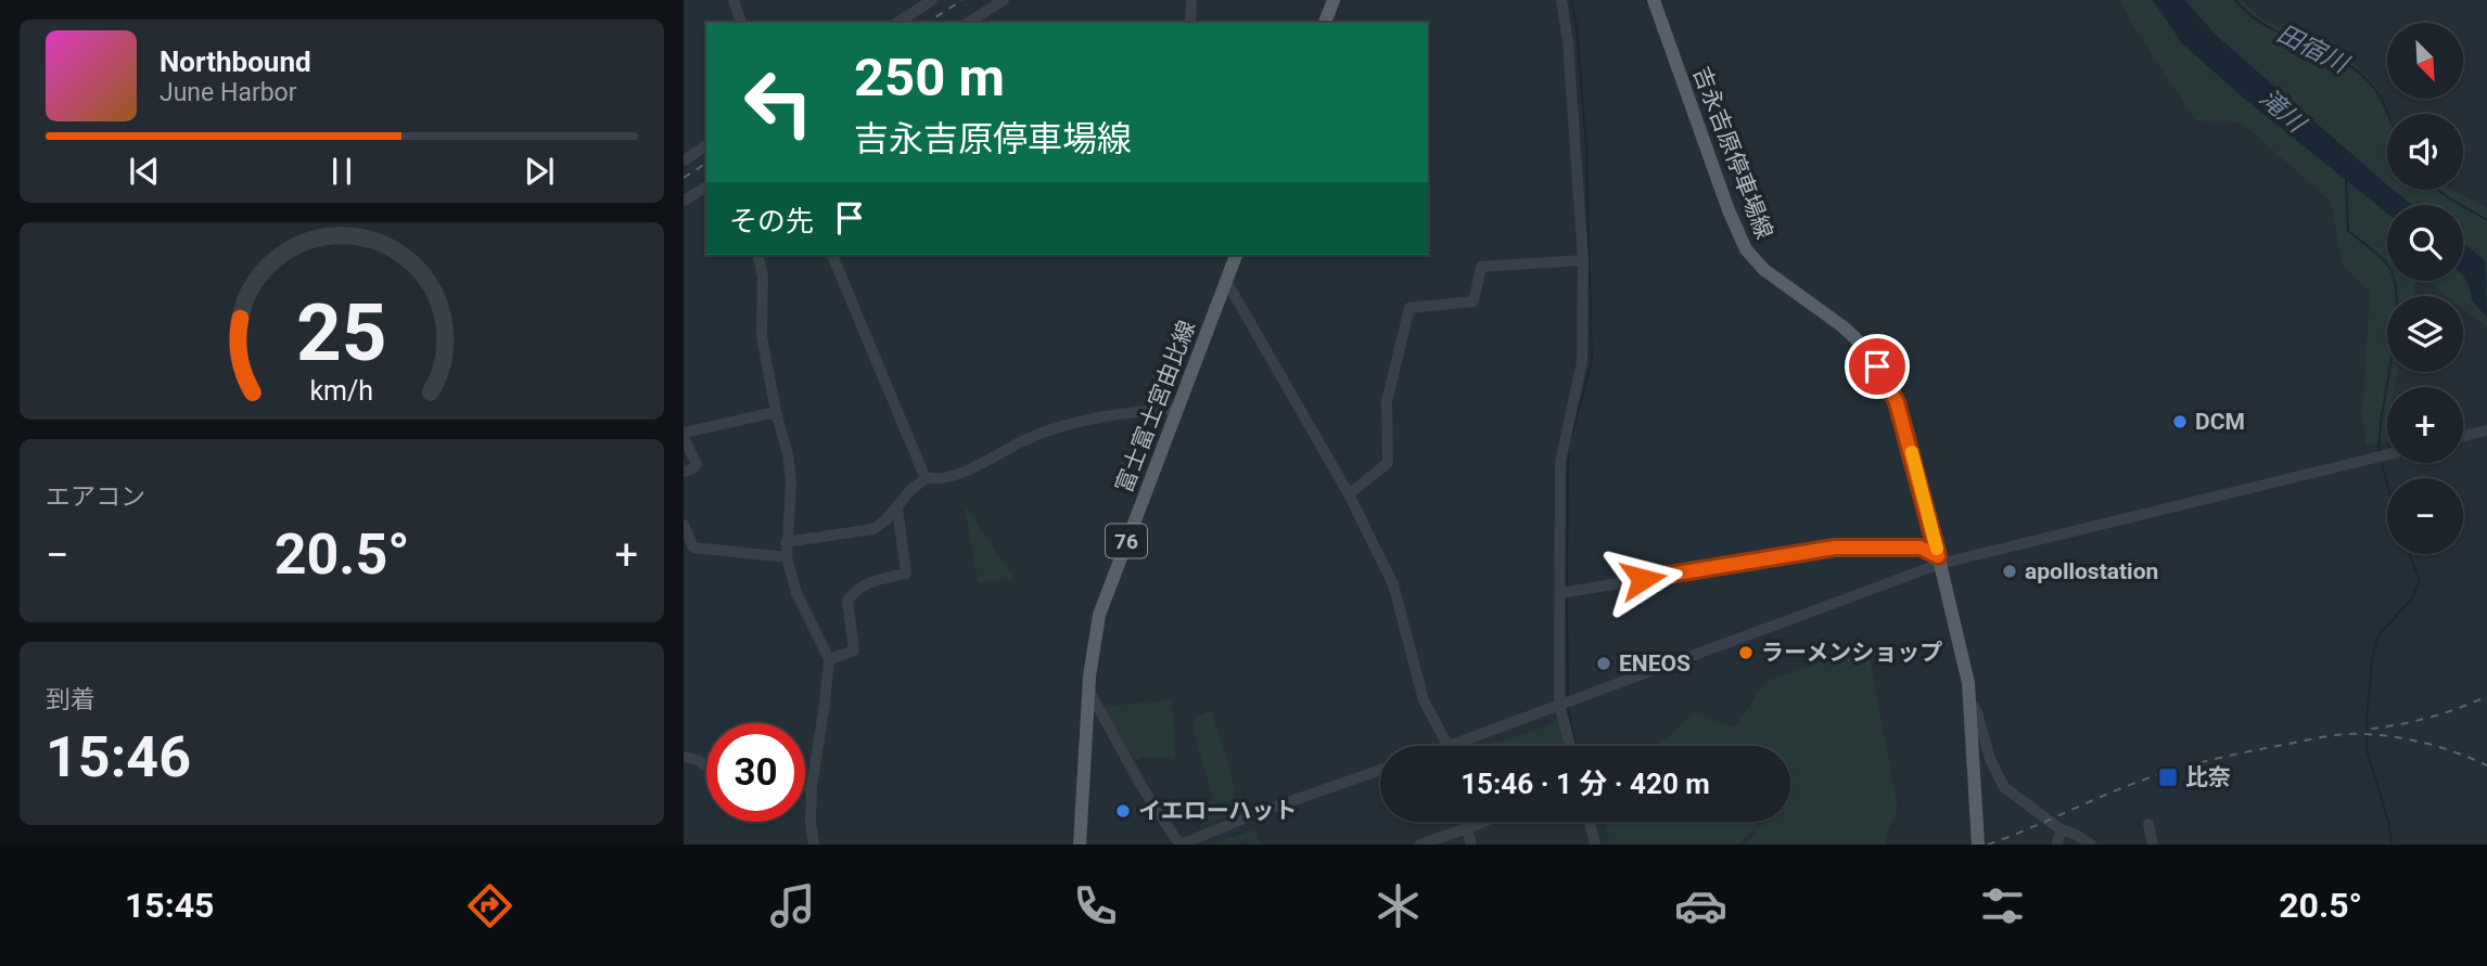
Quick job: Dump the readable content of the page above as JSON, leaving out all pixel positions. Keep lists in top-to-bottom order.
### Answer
{
  "streets": {
    "main road": ["吉永吉原停車場線", "富士富士宮由比線", "76"]
  },
  "water": ["田宿川", "滝川"],
  "places": {
    "other": [
      "DCM",
      "apollostation",
      "ラーメンショップ",
      "ENEOS",
      "イエローハット"
    ],
    "transit": ["比奈"]
  },
  "north": "bottom right",
  "page": {
    "map_buttons": ["+", "−"],
    "turn": ["250 m", "吉永吉原停車場線"],
    "song": ["Northbound", "June Harbor"],
    "then": "その先",
    "tile": [
      "エアコン",
      ["到着", "15:46"]
    ],
    "heat": ["−", "20.5°", "+"],
    "limit": "30",
    "trip": "15:46 · 1 分 · 420 m",
    "tabs": ["15:45", "20.5°"],
    "gauge": ["25", "km/h"]
  }
}
